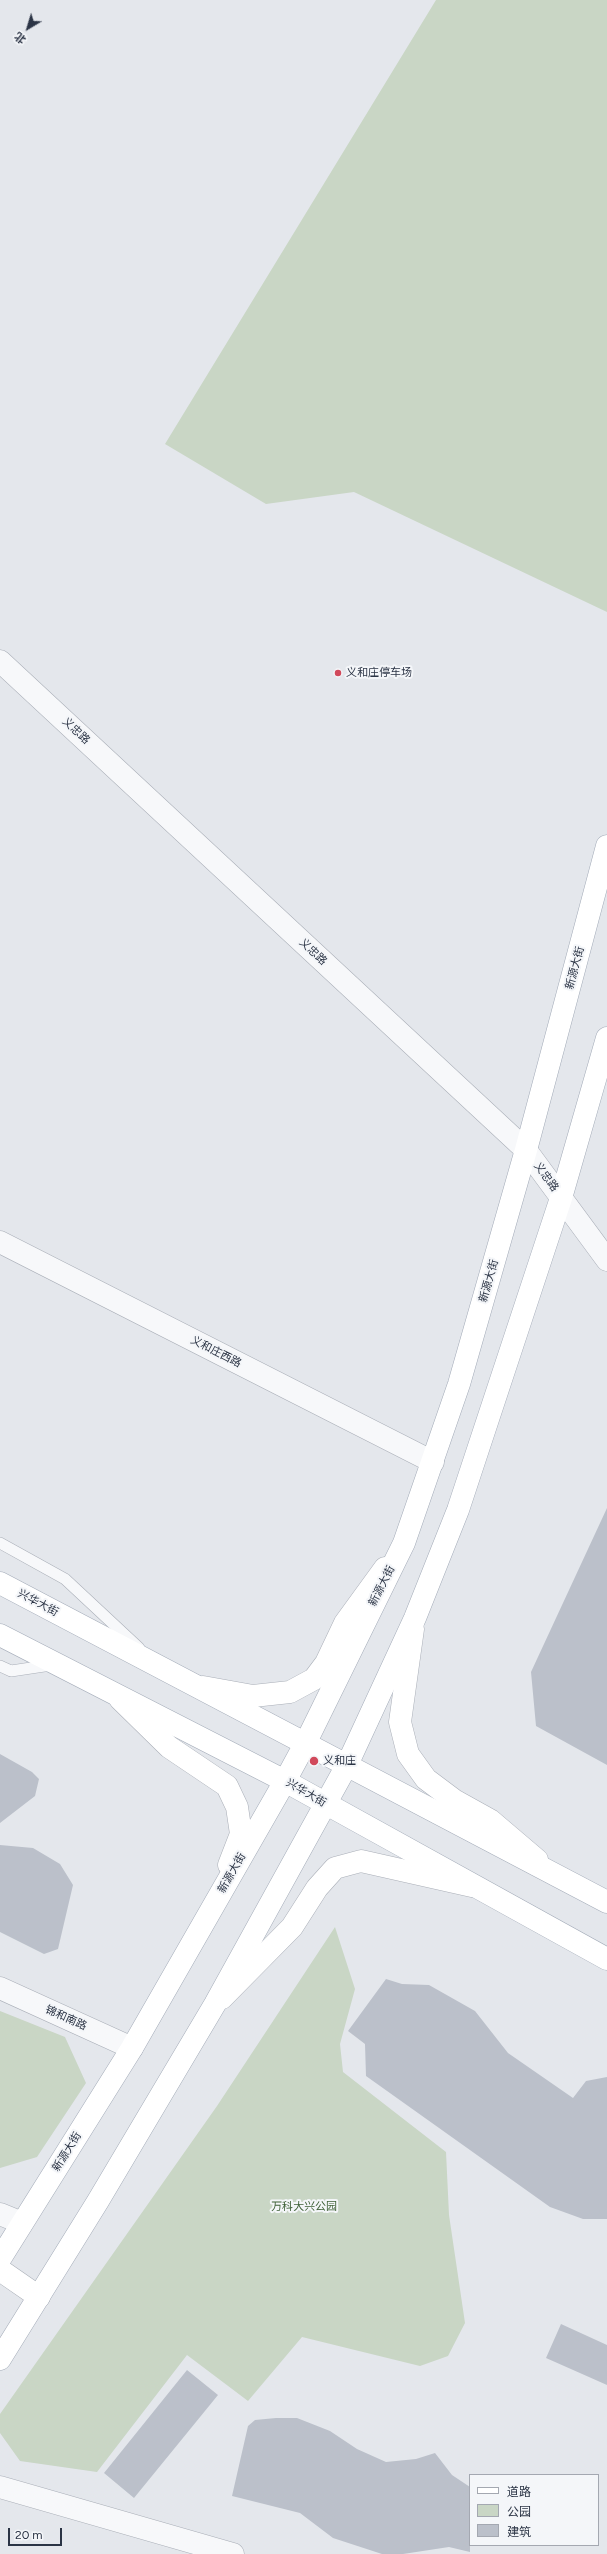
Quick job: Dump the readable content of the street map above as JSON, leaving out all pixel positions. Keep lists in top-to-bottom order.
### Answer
{
  "streets": {
    "main road": ["新源大街", "兴华大街"],
    "street": ["义忠路", "义和庄西路", "锦和南路"]
  },
  "crossings": [
    ["义忠路", "新源大街"],
    ["新源大街", "义和庄西路"],
    ["新源大街", "兴华大街"],
    ["新源大街", "锦和南路"]
  ],
  "parks": ["万科大兴公园"],
  "places": ["义和庄停车场", "义和庄"],
  "legend": ["道路", "公园", "建筑"],
  "scale_bar": "20 m",
  "north": "bottom left"
}
